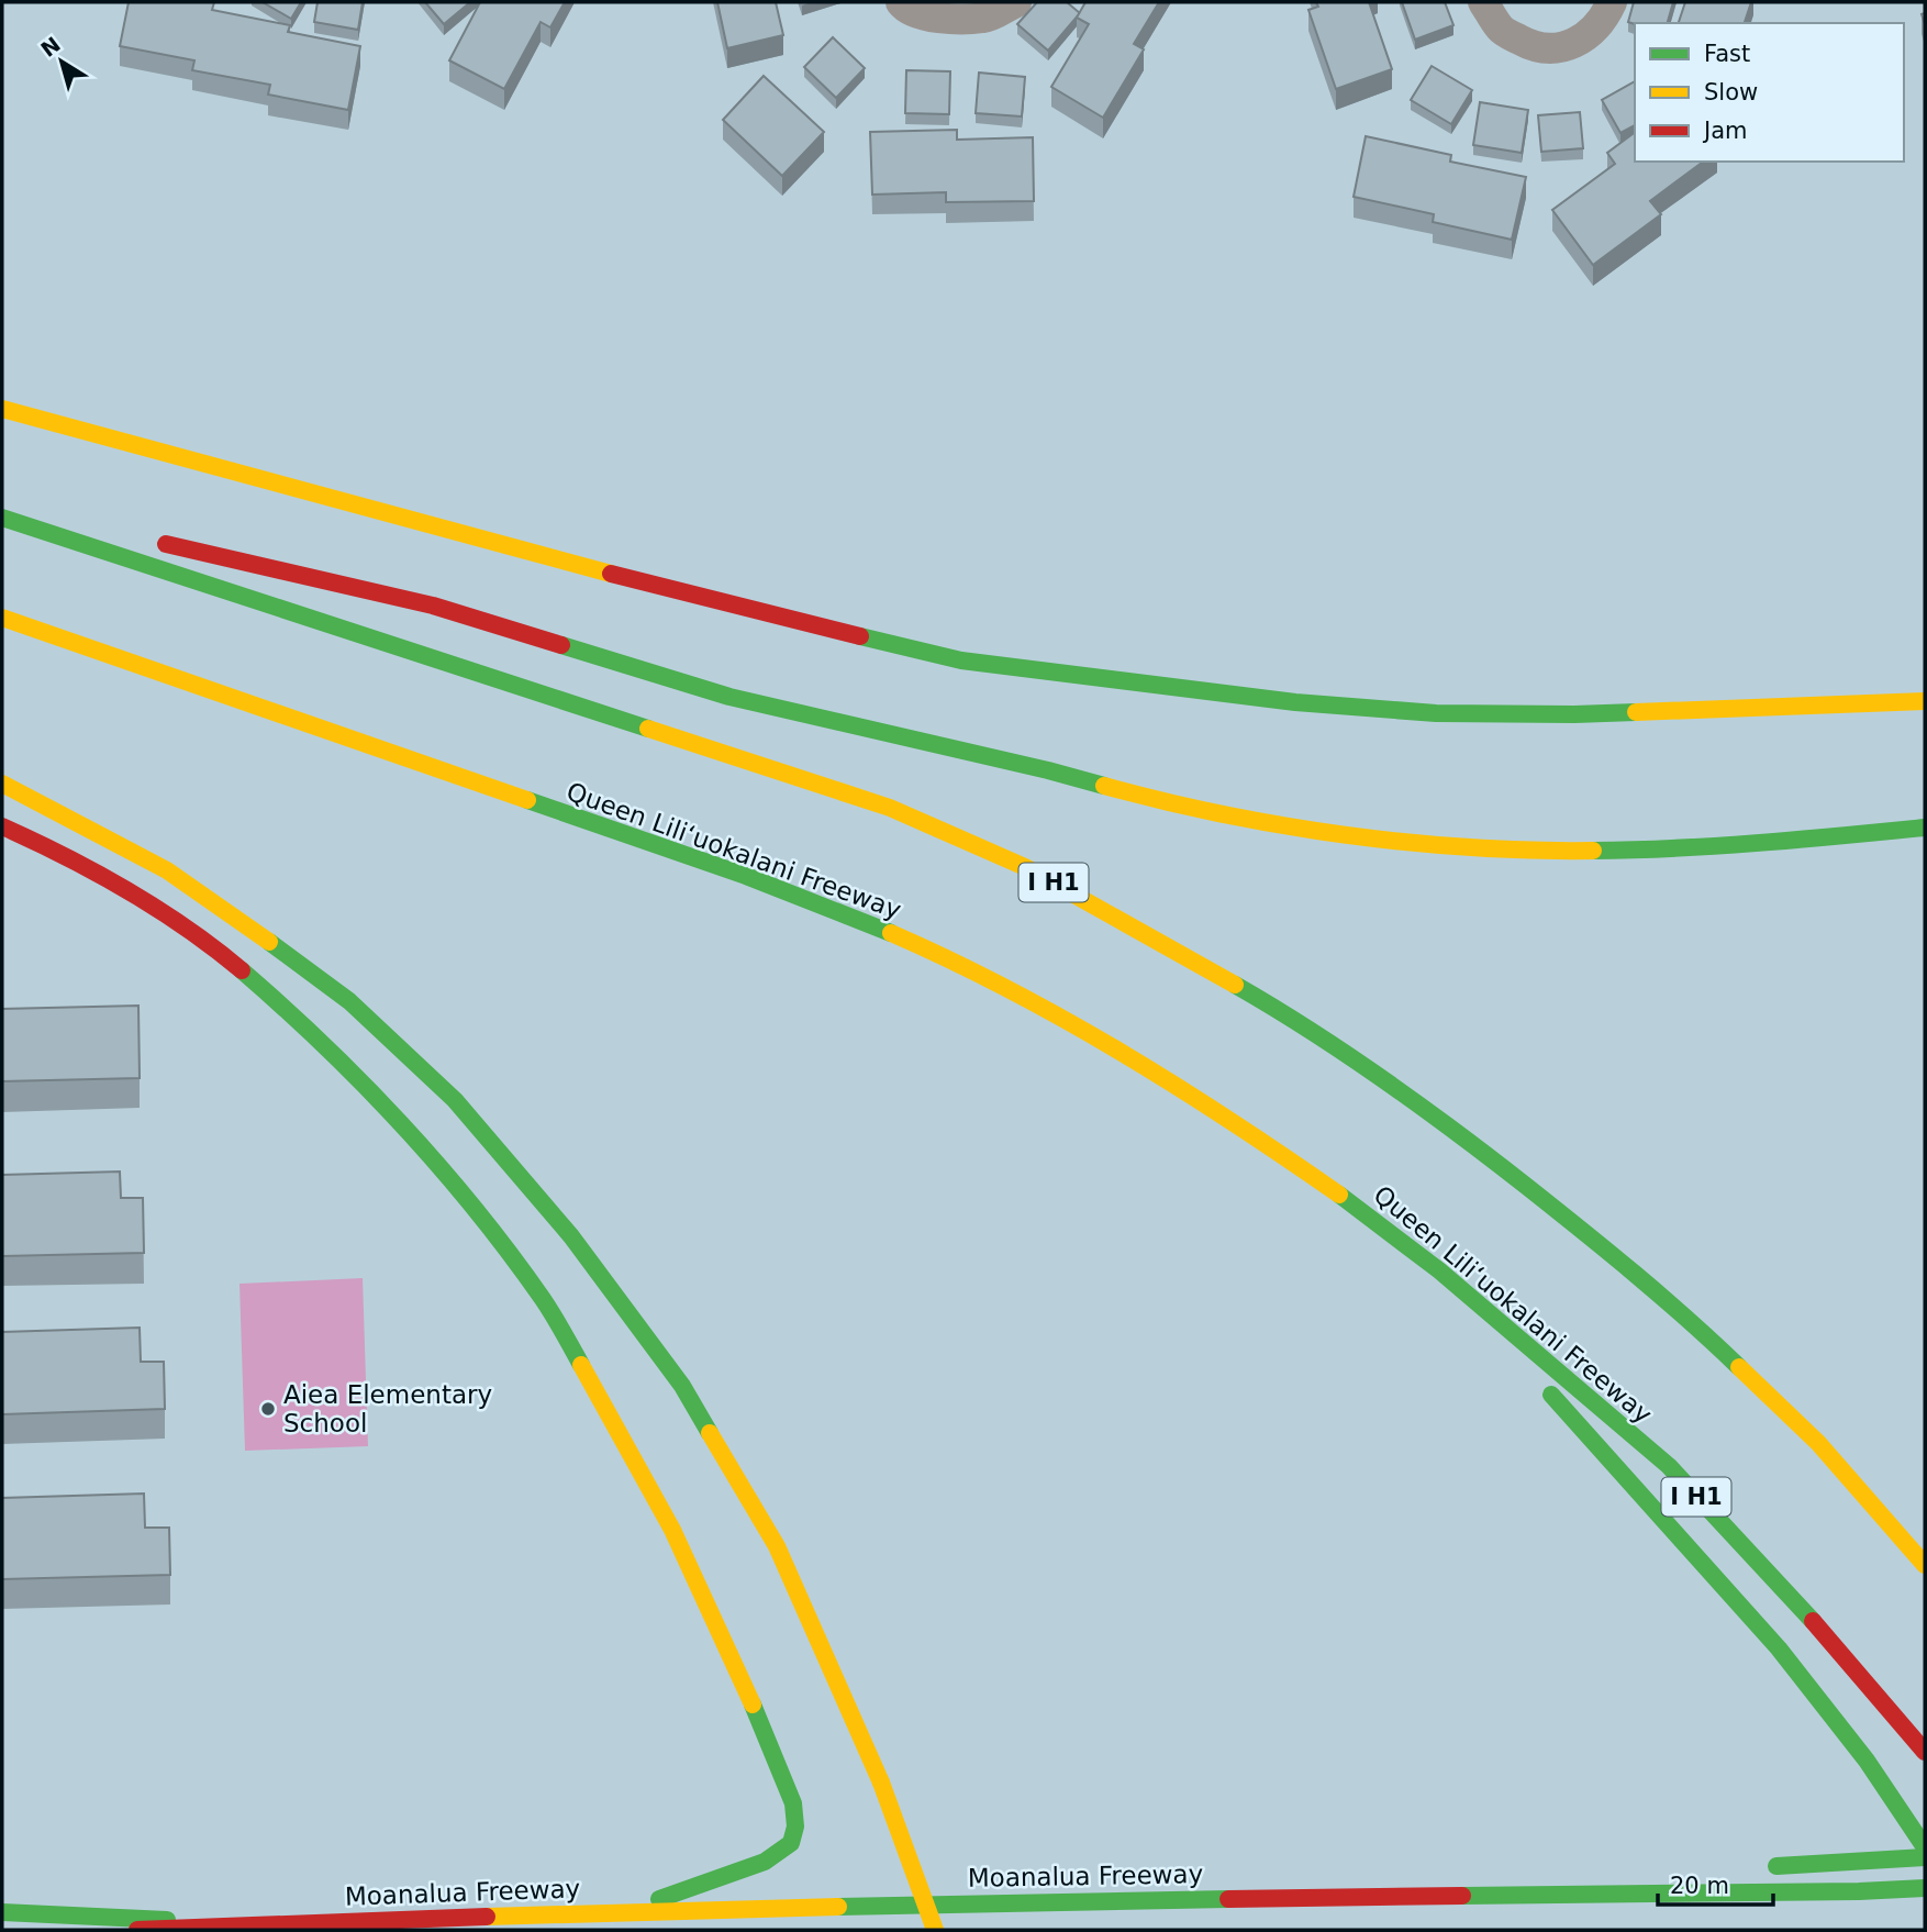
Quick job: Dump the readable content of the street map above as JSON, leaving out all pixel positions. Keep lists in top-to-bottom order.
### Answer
{
  "streets": {
    "highway": ["Queen Liliʻuokalani Freeway", "I H1", "Moanalua Freeway"]
  },
  "places": ["Aiea Elementary School"],
  "legend": ["Fast", "Slow", "Jam"],
  "scale_bar": "20 m",
  "north": "top left"
}
